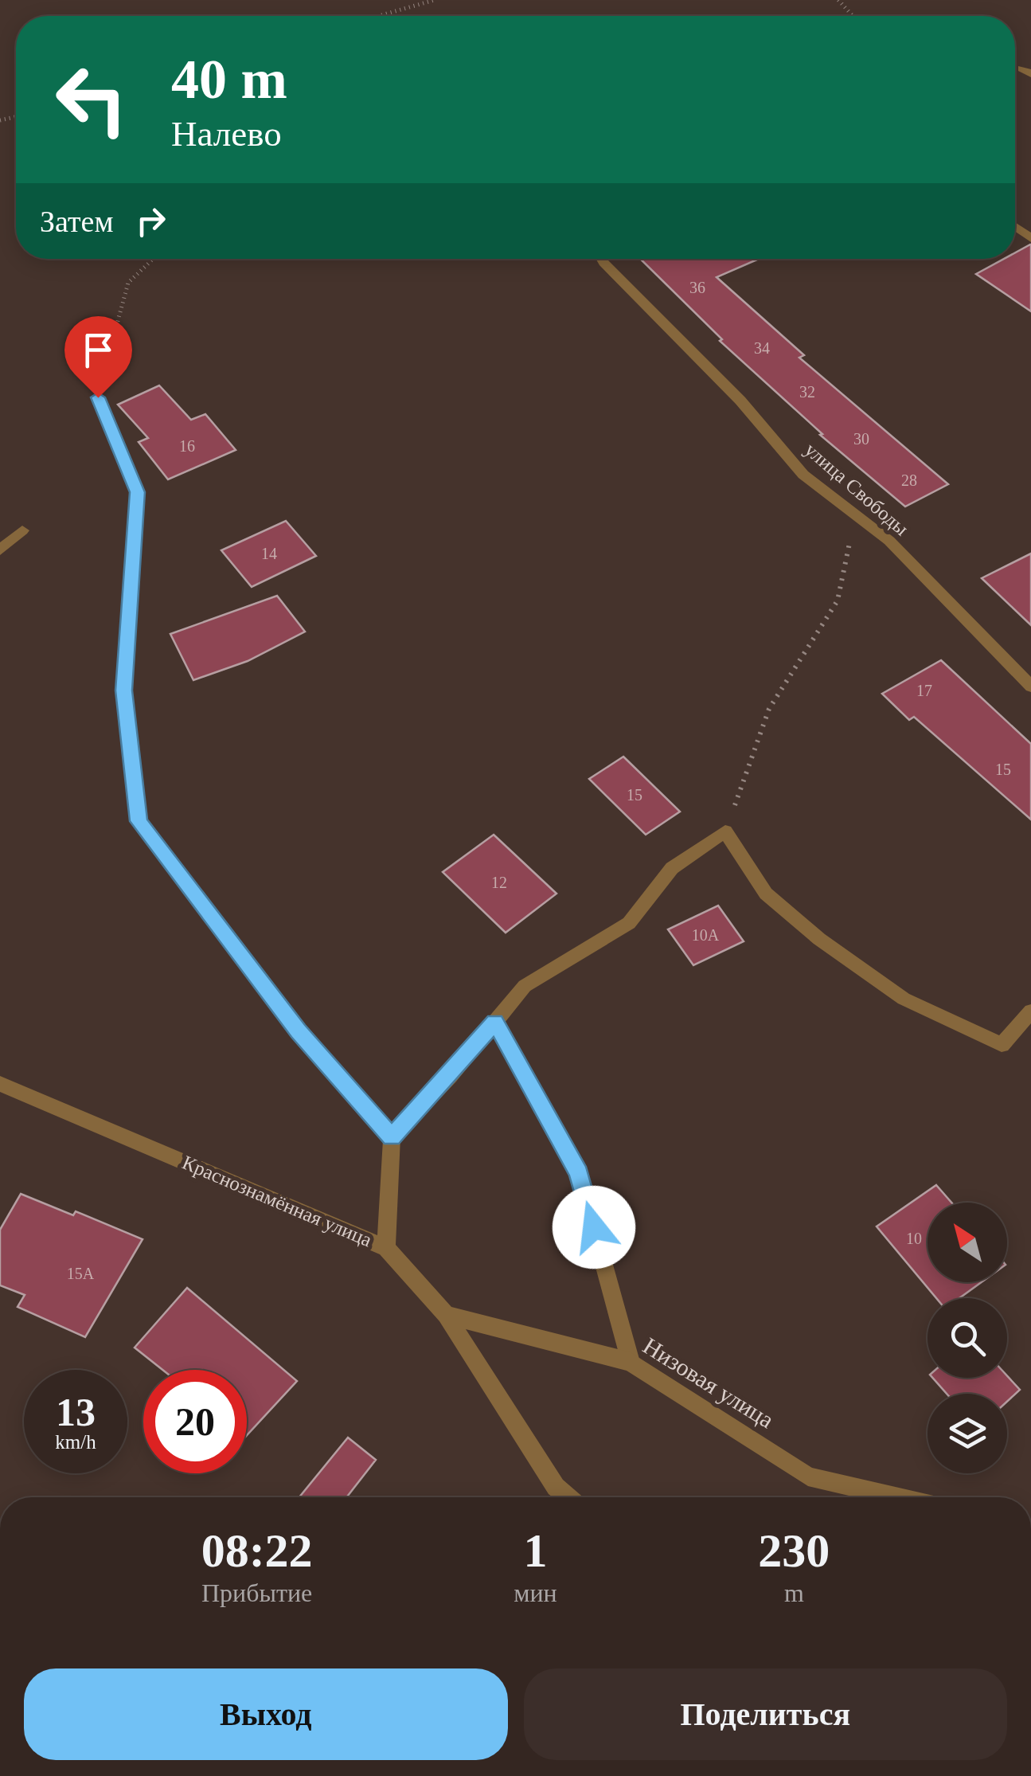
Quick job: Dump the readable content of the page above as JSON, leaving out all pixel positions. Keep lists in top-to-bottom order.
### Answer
{
  "streets": {
    "street": ["улица Свободы", "Краснознамённая улица", "Низовая улица"]
  },
  "crossings": [
    ["Краснознамённая улица", "Низовая улица"]
  ],
  "house_numbers": [
    "36",
    "34",
    "32",
    "30",
    "16",
    "28",
    "14",
    "17",
    "15",
    "15",
    "12",
    "10А",
    "10",
    "15А"
  ],
  "north": "top left",
  "page": {
    "turn": ["40 m", "Налево"],
    "then": "Затем",
    "speed": "13 km/h",
    "limit": "20",
    "eta": [
      "08:22",
      "Прибытие",
      "1",
      "мин",
      "230",
      "m"
    ],
    "buttons": ["Выход", "Поделиться"]
  }
}
